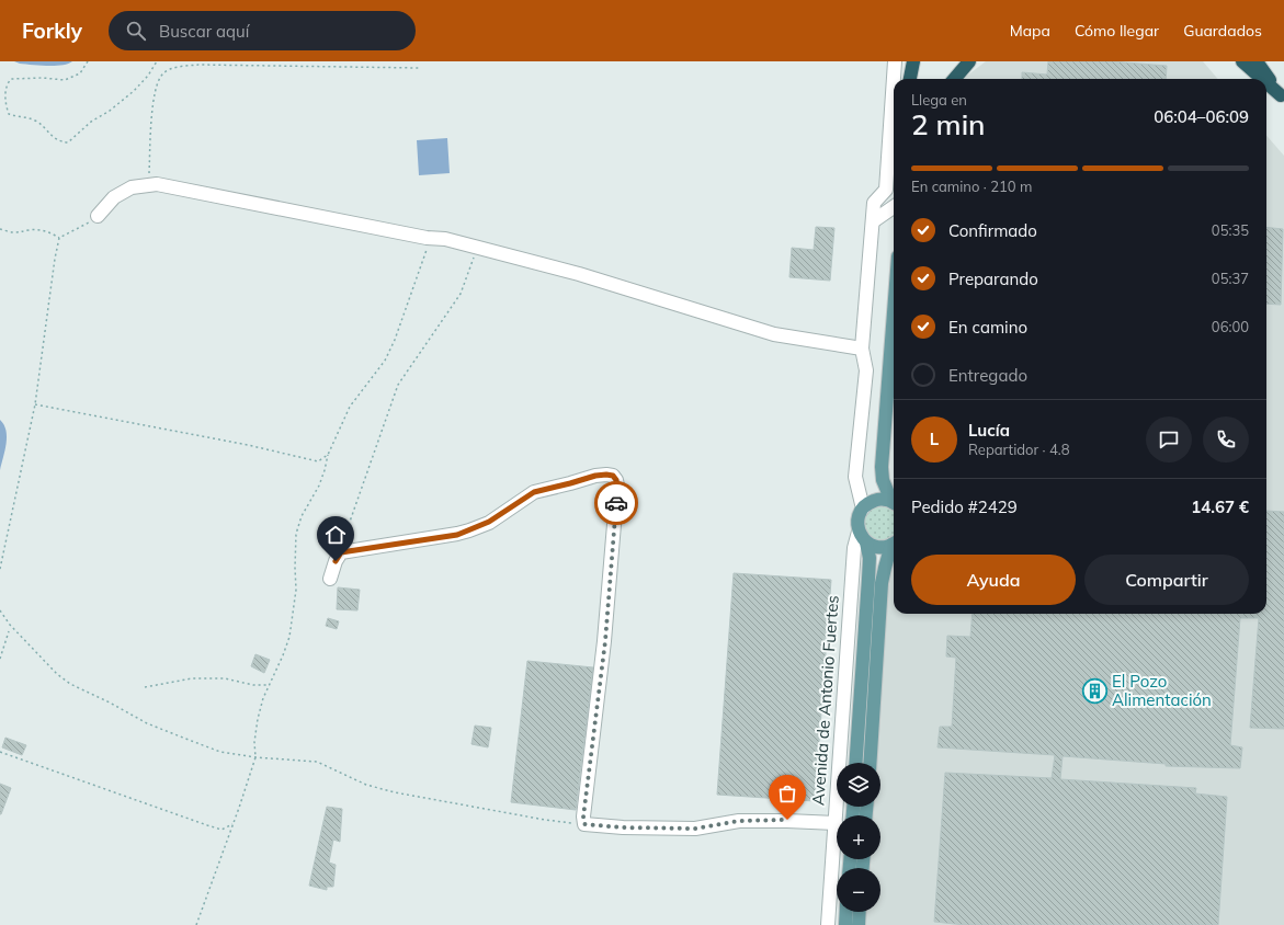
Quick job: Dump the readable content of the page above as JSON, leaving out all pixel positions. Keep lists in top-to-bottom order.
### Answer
{
  "streets": {
    "street": ["Avenida de Antonio Fuertes"]
  },
  "places": {
    "building": ["El Pozo Alimentación"]
  },
  "page": {
    "header": "Forkly",
    "search": "Buscar aquí",
    "nav": ["Mapa", "Cómo llegar", "Guardados"],
    "heading": ["2 min", "Llega en", "06:04–06:09"],
    "panel": [
      "Lucía",
      "Repartidor · 4.8",
      "Pedido #2429",
      "14.67 €"
    ],
    "bar": "En camino · 210 m",
    "list": [
      ["Confirmado", "05:35"],
      ["Preparando", "05:37"],
      ["En camino", "06:00"],
      "Entregado"
    ],
    "round": "L",
    "buttons": ["Ayuda", "Compartir"],
    "map_buttons": ["+", "−"]
  }
}
